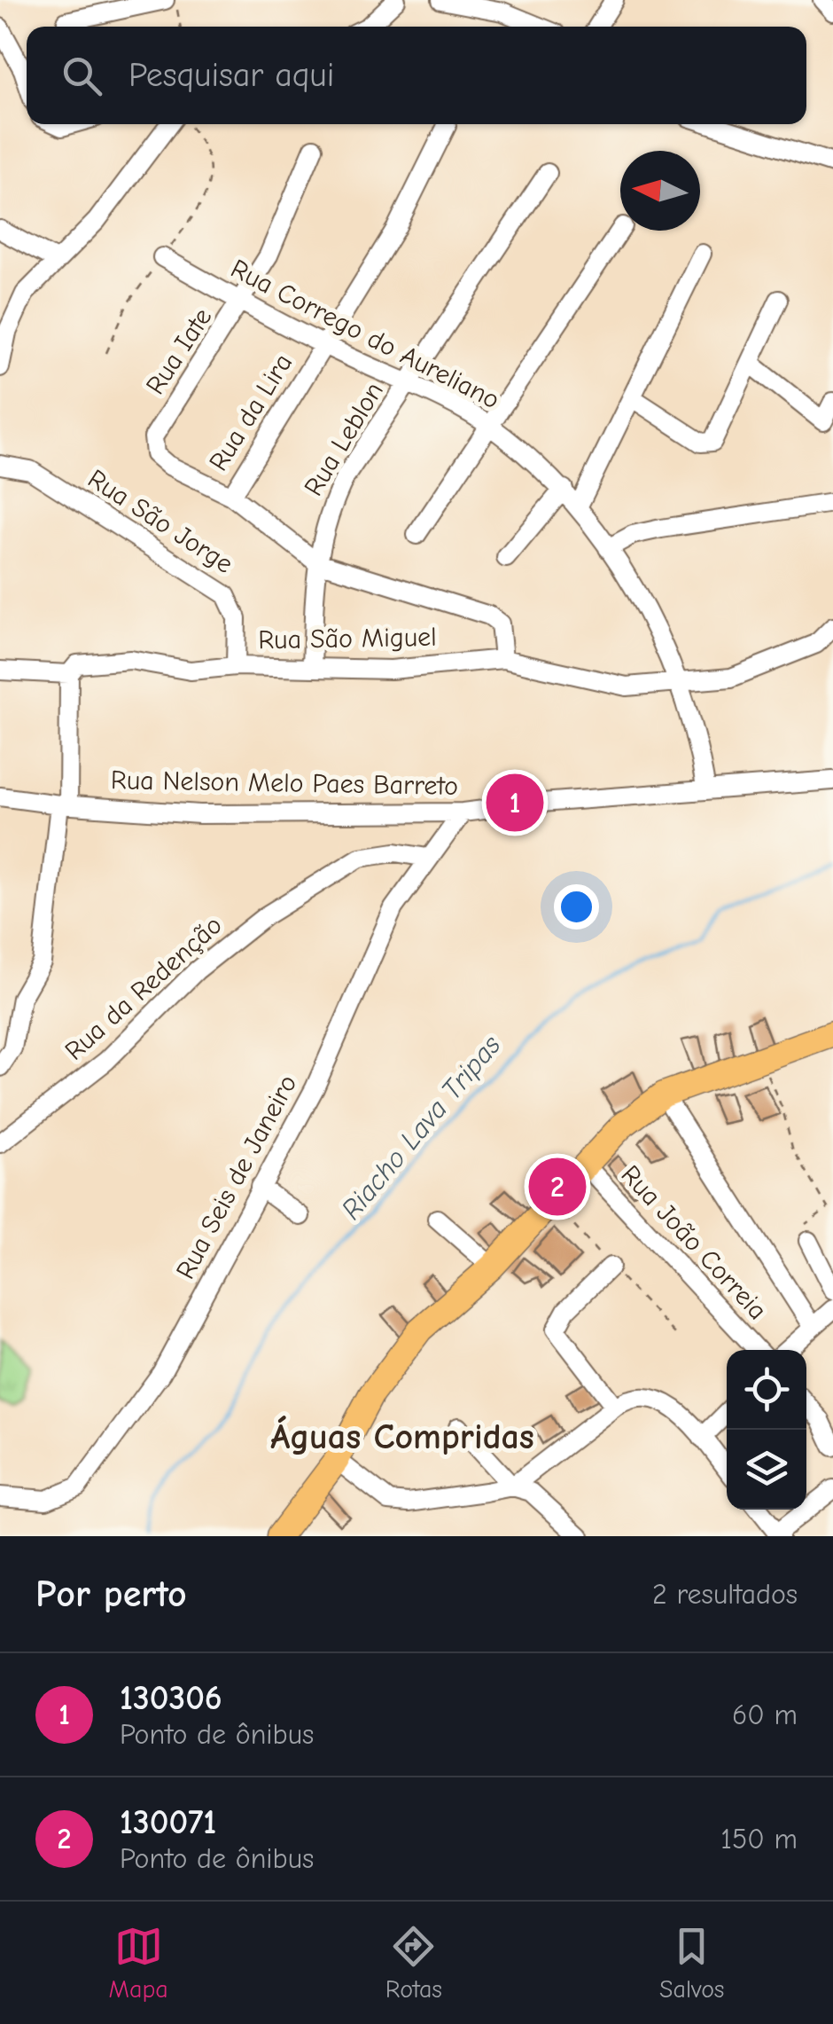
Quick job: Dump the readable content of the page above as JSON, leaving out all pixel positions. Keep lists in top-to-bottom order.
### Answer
{
  "streets": {
    "street": [
      "Rua Corrego do Aureliano",
      "Rua Iate",
      "Rua da Lira",
      "Rua Leblon",
      "Rua São Jorge",
      "Rua São Miguel",
      "Rua Nelson Melo Paes Barreto",
      "Rua da Redenção",
      "Rua Seis de Janeiro",
      "Rua João Correia"
    ]
  },
  "crossings": [
    ["Rua Corrego do Aureliano", "Rua Iate"],
    ["Rua Corrego do Aureliano", "Rua da Lira"],
    ["Rua Corrego do Aureliano", "Rua Leblon"],
    ["Rua Corrego do Aureliano", "Rua São Miguel"],
    ["Rua Corrego do Aureliano", "Rua Nelson Melo Paes Barreto"],
    ["Rua Iate", "Rua da Lira"],
    ["Rua Leblon", "Rua São Miguel"],
    ["Rua São Jorge", "Rua São Miguel"],
    ["Rua Nelson Melo Paes Barreto", "Rua Seis de Janeiro"],
    ["Rua da Redenção", "Rua Seis de Janeiro"]
  ],
  "districts": ["Águas Compridas"],
  "water": ["Riacho Lava Tripas"],
  "north": "left",
  "page": {
    "search": "Pesquisar aqui",
    "pins": ["1", "2"],
    "heading": ["Por perto", "2 resultados"],
    "list": [
      {
        "mark": "1",
        "name": "130306",
        "note": "Ponto de ônibus",
        "value": "60 m"
      },
      {
        "mark": "2",
        "name": "130071",
        "note": "Ponto de ônibus",
        "value": "150 m"
      }
    ],
    "nav": ["Mapa", "Rotas", "Salvos"]
  }
}
